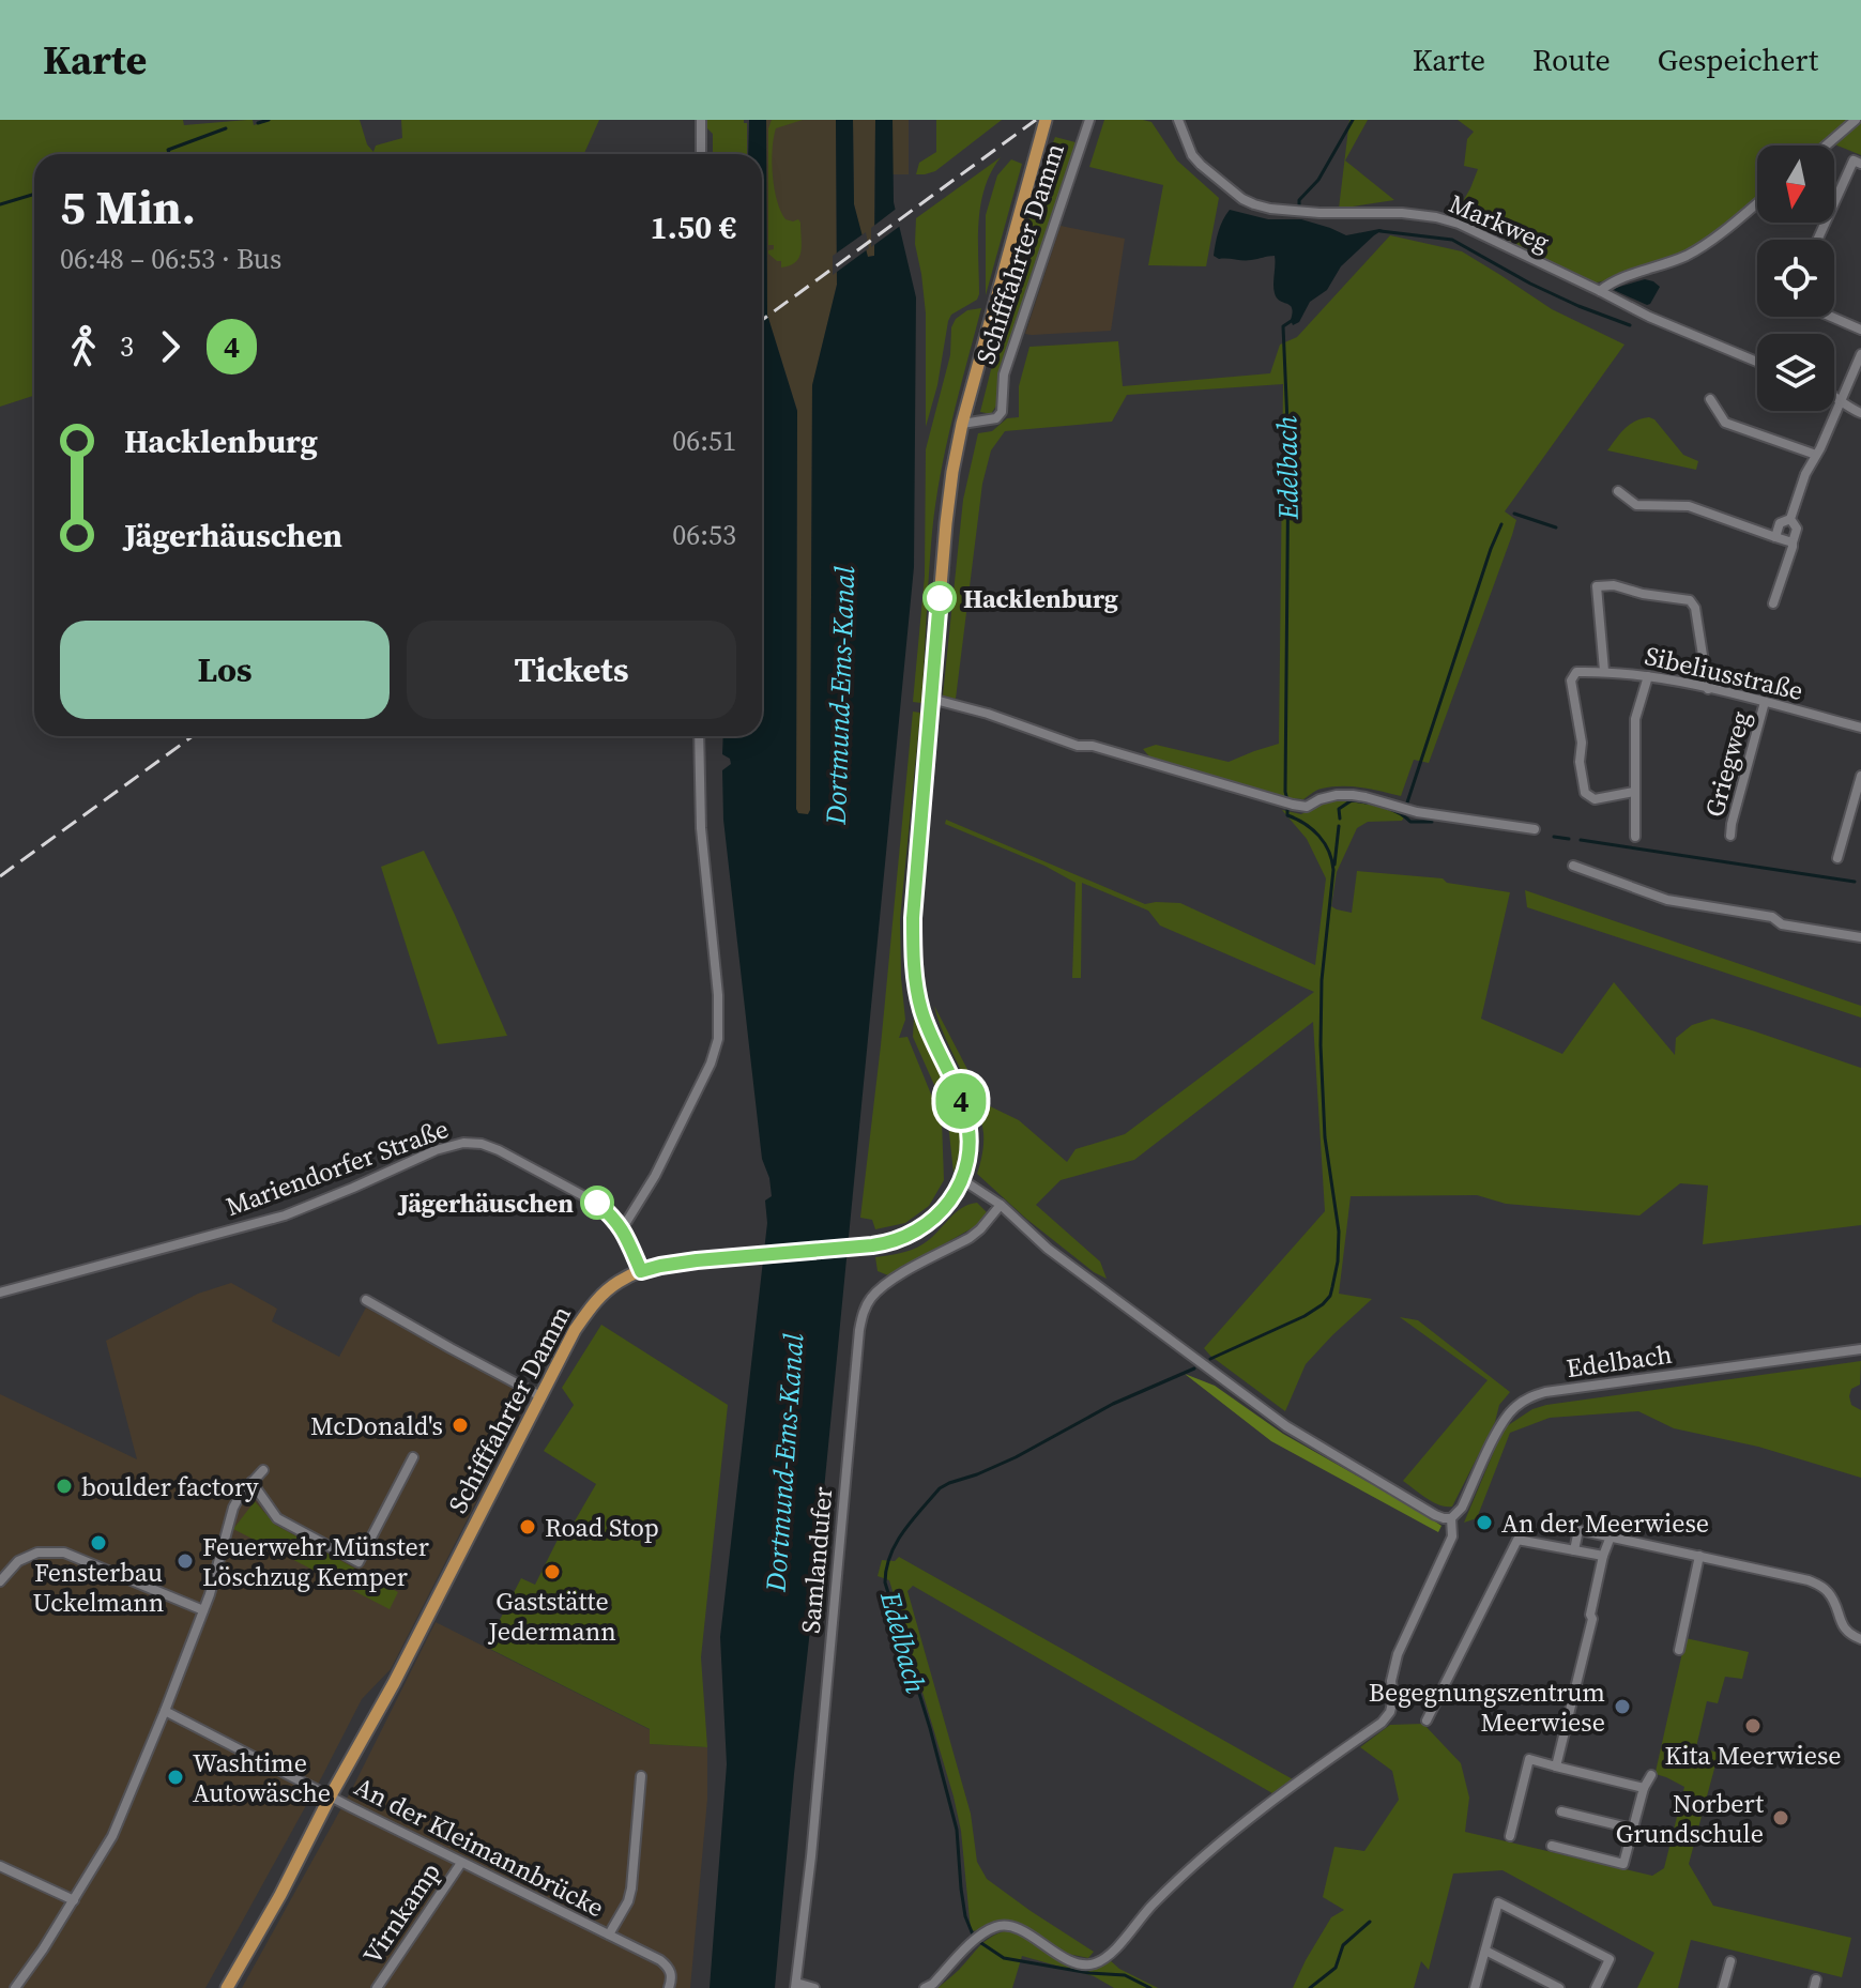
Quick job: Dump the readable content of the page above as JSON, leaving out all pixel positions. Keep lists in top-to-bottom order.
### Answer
{
  "streets": {
    "main road": ["Schifffahrter Damm"],
    "street": [
      "Markweg",
      "Sibeliusstraße",
      "Griegweg",
      "Mariendorfer Straße",
      "Edelbach",
      "Samlandufer",
      "An der Kleimannbrücke",
      "Virnkamp"
    ]
  },
  "crossings": [
    ["Schifffahrter Damm", "Mariendorfer Straße"],
    ["Schifffahrter Damm", "An der Kleimannbrücke"],
    ["Sibeliusstraße", "Griegweg"],
    ["An der Kleimannbrücke", "Virnkamp"]
  ],
  "water": ["Edelbach", "Dortmund-Ems-Kanal"],
  "places": [
    "Hacklenburg",
    "Jägerhäuschen",
    "McDonald's",
    "boulder factory",
    "An der Meerwiese",
    "Road Stop",
    "Fensterbau Uckelmann",
    "Feuerwehr Münster Löschzug Kemper",
    "Gaststätte Jedermann",
    "Begegnungszentrum Meerwiese",
    "Kita Meerwiese",
    "Washtime Autowäsche",
    "Norbert Grundschule"
  ],
  "lines": ["bus line 4"],
  "north": "bottom",
  "page": {
    "header": "Karte",
    "nav": ["Karte", "Route", "Gespeichert"],
    "on_map": "4",
    "heading": ["5 Min.", "06:48 – 06:53 · Bus", "1.50 €"],
    "legs": ["3", "4"],
    "list": [
      {
        "name": "Hacklenburg",
        "value": "06:51"
      },
      {
        "name": "Jägerhäuschen",
        "value": "06:53"
      }
    ],
    "buttons": ["Los", "Tickets"]
  }
}
